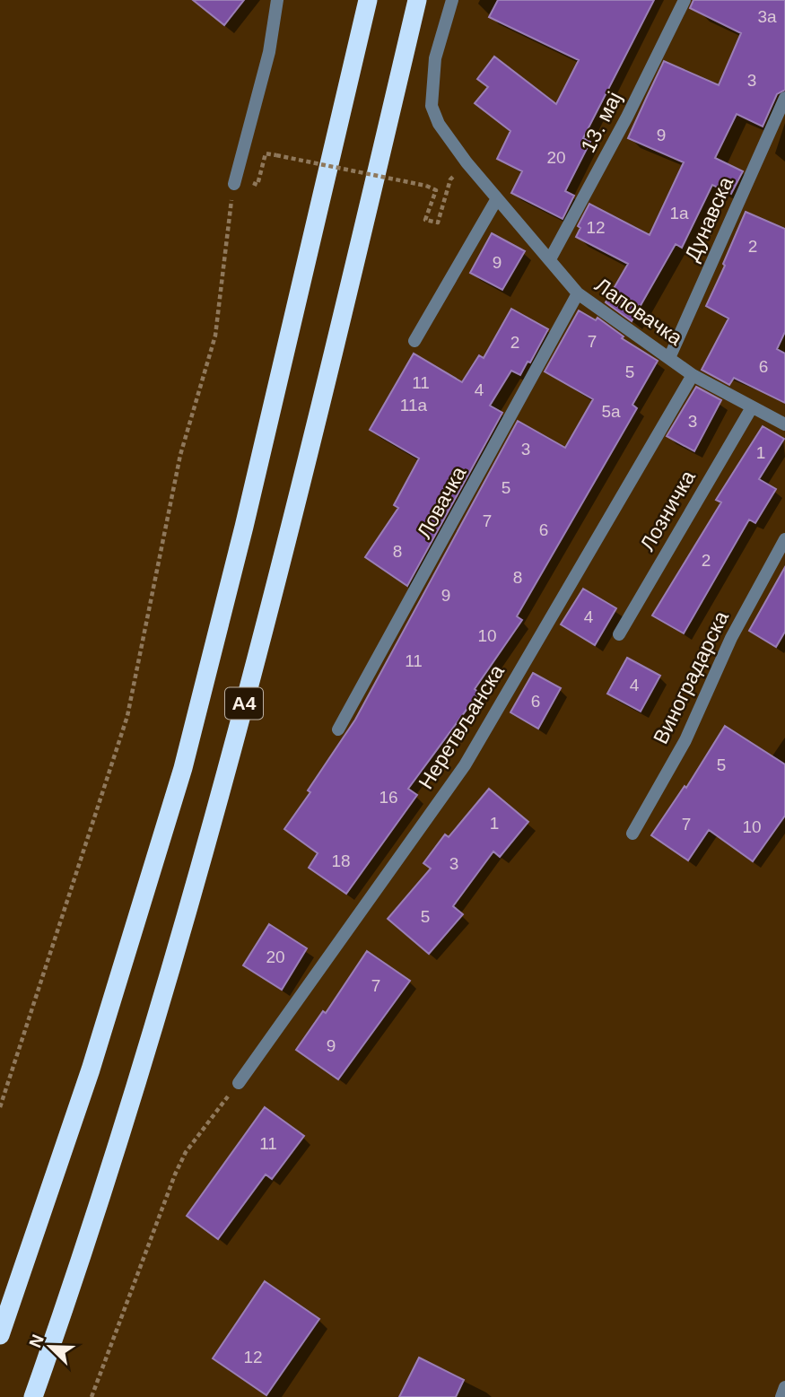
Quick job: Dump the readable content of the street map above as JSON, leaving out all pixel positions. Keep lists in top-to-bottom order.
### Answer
{
  "streets": {
    "highway": ["A4"],
    "street": [
      "13. мај",
      "Дунавска",
      "Лаповачка",
      "Ловачка",
      "Лозничка",
      "Виноградарска",
      "Неретвљанска"
    ]
  },
  "crossings": [
    ["13. мај", "Лаповачка"],
    ["Дунавска", "Лаповачка"],
    ["Лаповачка", "Ловачка"],
    ["Лаповачка", "Лозничка"],
    ["Лаповачка", "Неретвљанска"]
  ],
  "house_numbers": [
    "3a",
    "3",
    "9",
    "20",
    "1a",
    "12",
    "2",
    "9",
    "7",
    "2",
    "6",
    "5",
    "11",
    "4",
    "11a",
    "5a",
    "3",
    "3",
    "1",
    "5",
    "7",
    "6",
    "8",
    "2",
    "8",
    "9",
    "4",
    "10",
    "11",
    "4",
    "6",
    "5",
    "16",
    "1",
    "7",
    "10",
    "18",
    "3",
    "5",
    "20",
    "7",
    "9",
    "11",
    "12"
  ],
  "north": "top left"
}
